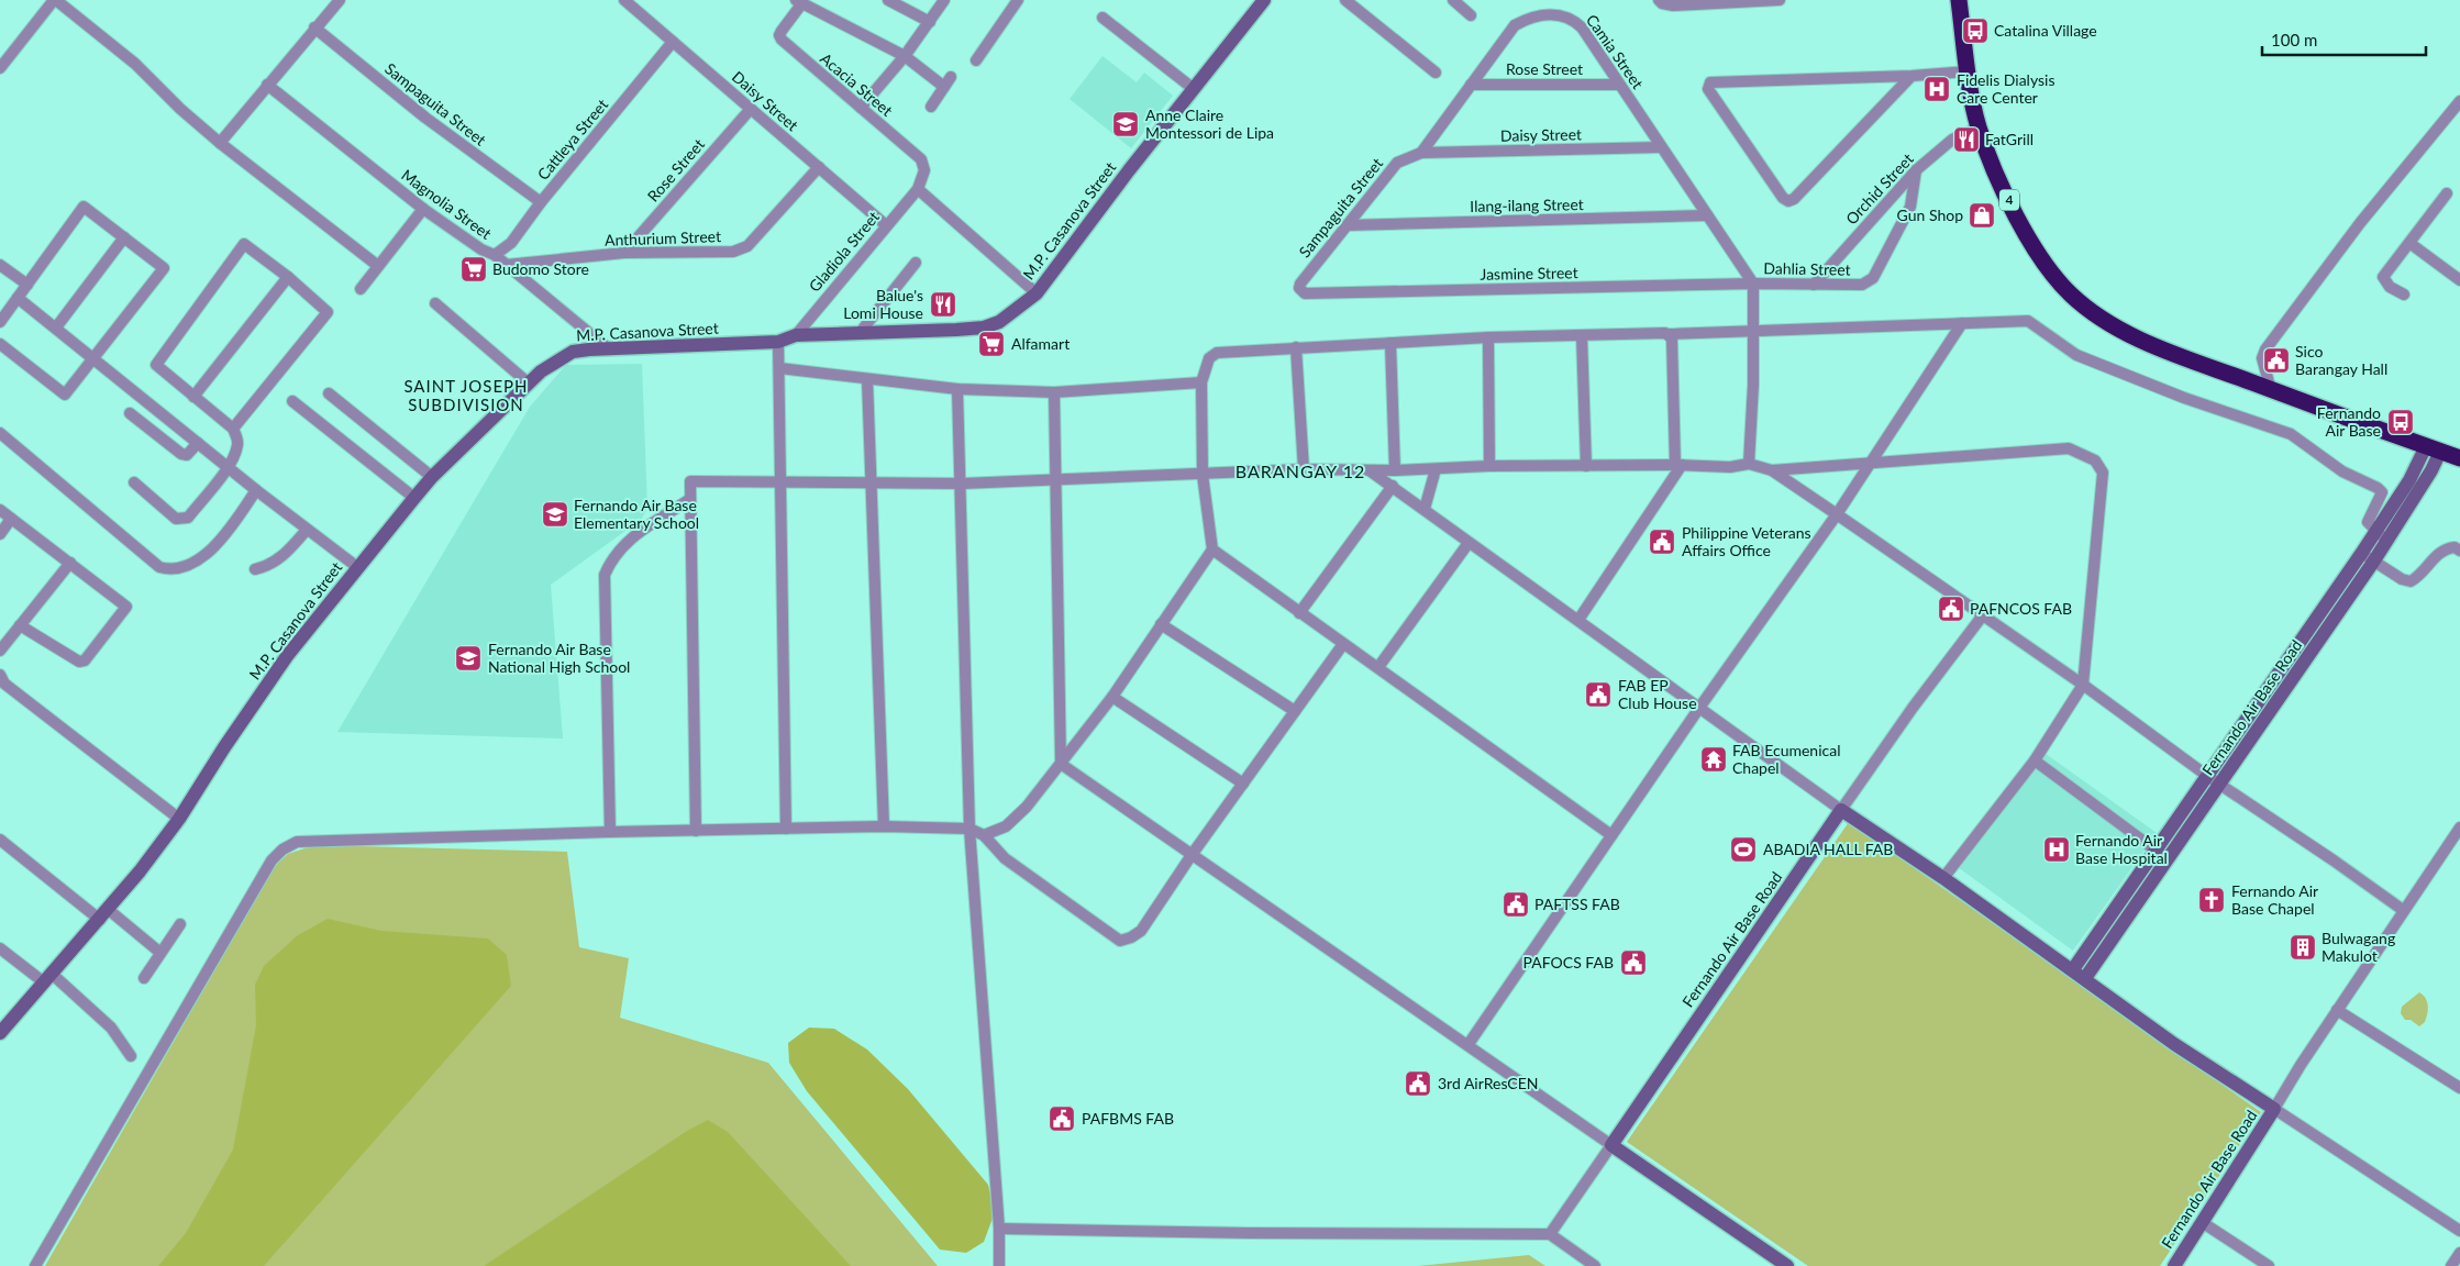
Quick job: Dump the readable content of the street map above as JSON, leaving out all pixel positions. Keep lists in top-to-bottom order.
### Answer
{
  "streets": {
    "highway": ["4"],
    "street": [
      "Camia Street",
      "Rose Street",
      "Acacia Street",
      "Daisy Street",
      "Sampaguita Street",
      "Cattleya Street",
      "Orchid Street",
      "Magnolia Street",
      "Ilang-ilang Street",
      "M.P. Casanova Street",
      "Anthurium Street",
      "Gladiola Street",
      "Dahlia Street",
      "Jasmine Street",
      "Fernando Air Base Road"
    ]
  },
  "crossings": [
    ["Camia Street", "Rose Street"],
    ["Camia Street", "Daisy Street"],
    ["Camia Street", "Sampaguita Street"],
    ["Camia Street", "Ilang-ilang Street"],
    ["Camia Street", "Dahlia Street"],
    ["Camia Street", "Jasmine Street"],
    ["Rose Street", "Daisy Street"],
    ["Rose Street", "Anthurium Street"],
    ["Acacia Street", "Gladiola Street"],
    ["Daisy Street", "Sampaguita Street"],
    ["Daisy Street", "Cattleya Street"],
    ["Daisy Street", "Anthurium Street"],
    ["Daisy Street", "Gladiola Street"],
    ["Sampaguita Street", "Cattleya Street"],
    ["Sampaguita Street", "Ilang-ilang Street"],
    ["Sampaguita Street", "Jasmine Street"],
    ["Cattleya Street", "Magnolia Street"],
    ["Orchid Street", "4"],
    ["Orchid Street", "Dahlia Street"],
    ["4", "Fernando Air Base Road"],
    ["Magnolia Street", "M.P. Casanova Street"],
    ["Magnolia Street", "Anthurium Street"],
    ["M.P. Casanova Street", "Gladiola Street"],
    ["Dahlia Street", "Jasmine Street"]
  ],
  "districts": ["SAINT JOSEPH SUBDIVISION", "BARANGAY 12"],
  "places": {
    "bus stop": ["Catalina Village", "Fernando Air Base"],
    "hospital": ["Fidelis Dialysis Care Center", "Fernando Air Base Hospital"],
    "school or university": ["Anne Claire Montessori de Lipa", "Fernando Air Base Elementary School", "Fernando Air Base National High School"],
    "restaurant": ["FatGrill", "Balue's Lomi House"],
    "shop": ["Gun Shop"],
    "supermarket": ["Budomo Store", "Alfamart"],
    "public building": [
      "Sico Barangay Hall",
      "Philippine Veterans Affairs Office",
      "PAFNCOS FAB",
      "FAB EP Club House",
      "PAFTSS FAB",
      "PAFOCS FAB",
      "3rd AirResCEN",
      "PAFBMS FAB"
    ],
    "temple": ["FAB Ecumenical Chapel"],
    "sports": ["ABADIA HALL FAB"],
    "church": ["Fernando Air Base Chapel"],
    "building": ["Bulwagang Makulot"]
  },
  "scale_bar": "100 m"
}
